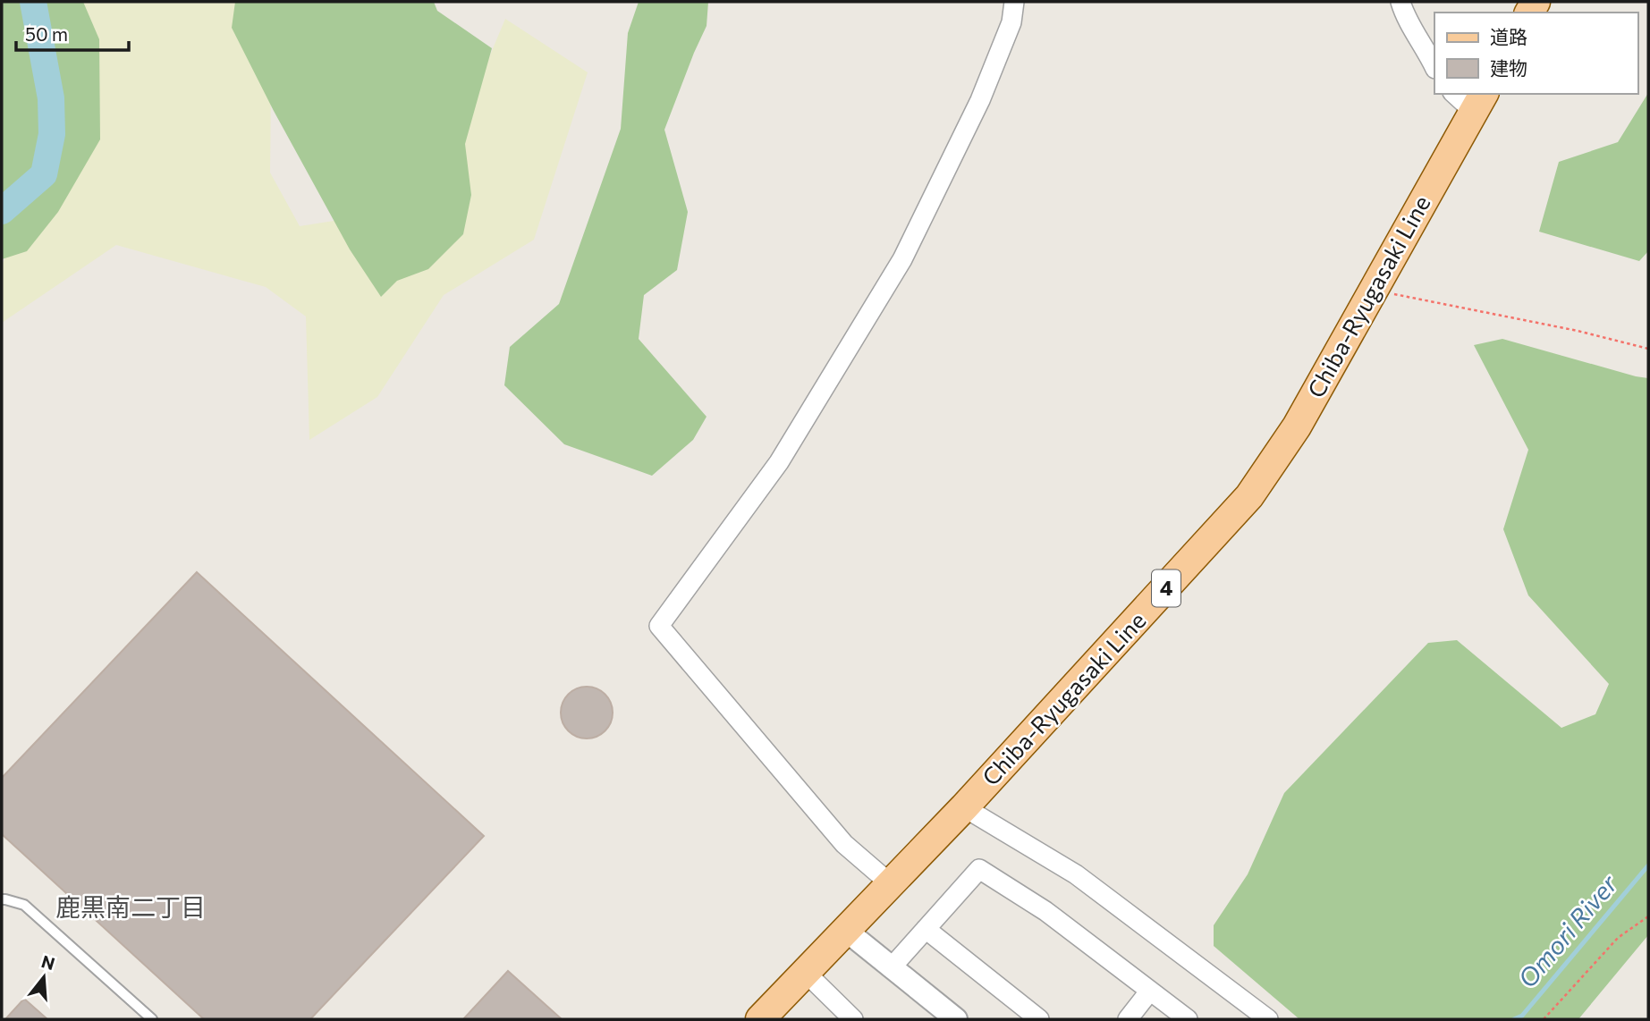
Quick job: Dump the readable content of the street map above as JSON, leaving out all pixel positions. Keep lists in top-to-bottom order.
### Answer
{
  "streets": {
    "main road": ["Chiba-Ryugasaki Line", "4"]
  },
  "districts": ["鹿黒南二丁目"],
  "water": ["Omori River"],
  "legend": ["道路", "建物"],
  "scale_bar": "50 m",
  "north": "top"
}
